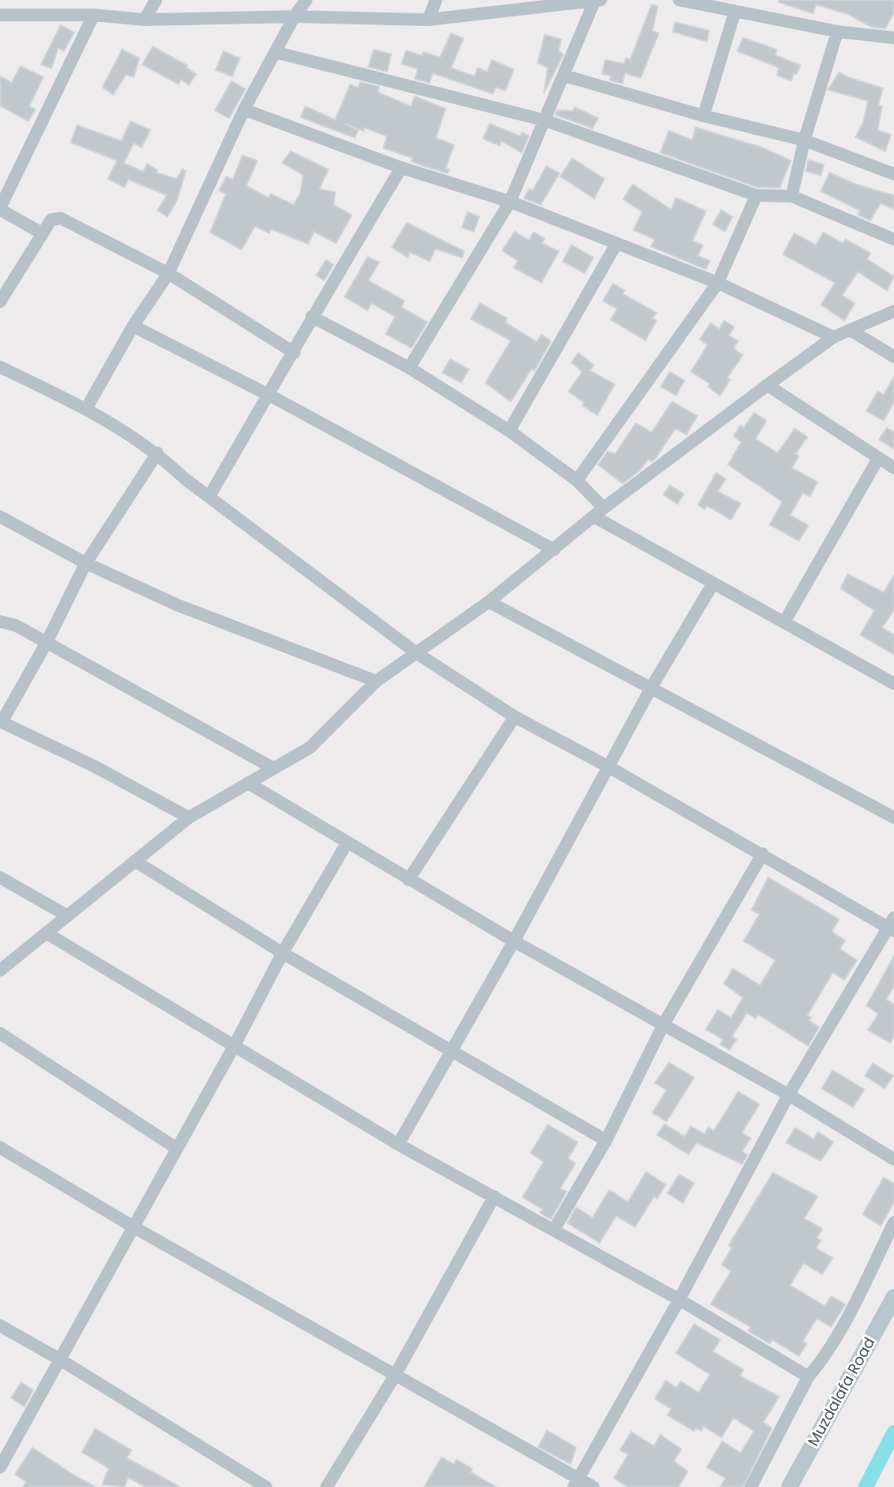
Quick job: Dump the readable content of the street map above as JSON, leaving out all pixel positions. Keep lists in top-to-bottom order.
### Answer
{
  "streets": {
    "street": ["Muzdalafa Road"]
  }
}
